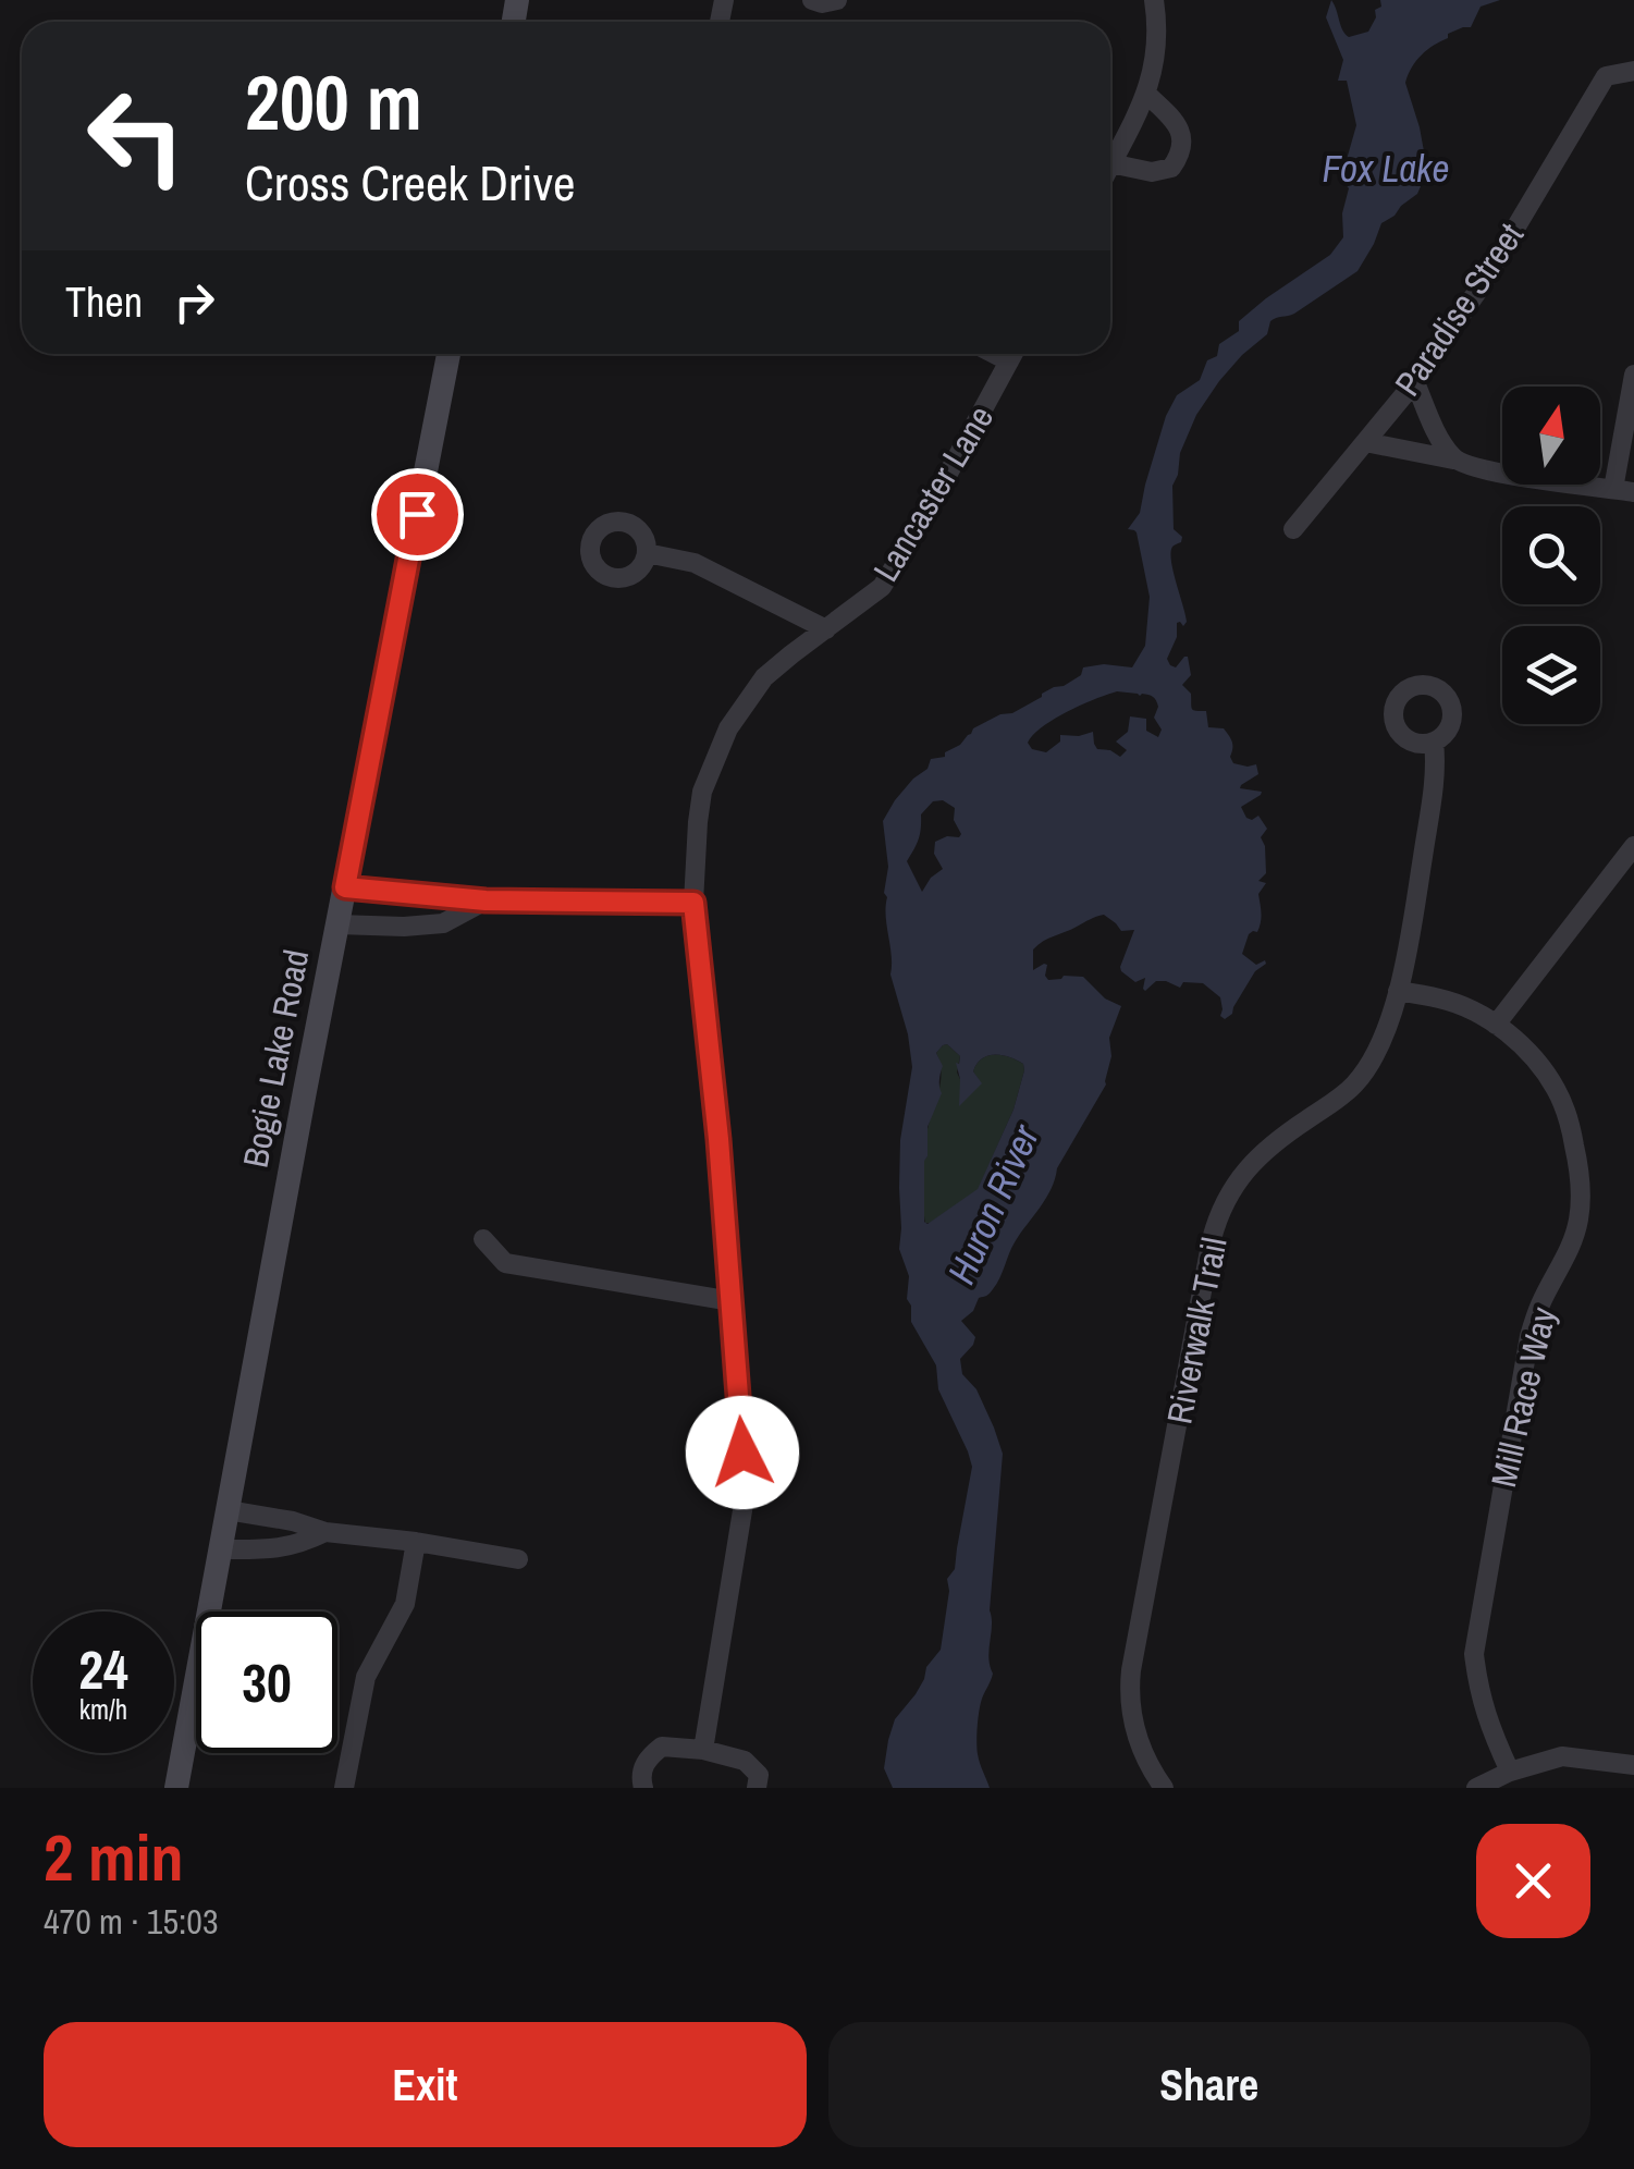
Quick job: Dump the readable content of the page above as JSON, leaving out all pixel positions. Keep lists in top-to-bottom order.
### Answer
{
  "streets": {
    "main road": ["Bogie Lake Road"],
    "street": [
      "Paradise Street",
      "Lancaster Lane",
      "Riverwalk Trail",
      "Mill Race Way"
    ]
  },
  "crossings": [
    ["Riverwalk Trail", "Mill Race Way"]
  ],
  "water": ["Fox Lake", "Huron River"],
  "north": "top",
  "page": {
    "turn": ["200 m", "Cross Creek Drive"],
    "then": "Then",
    "speed": "24 km/h",
    "limit": "30",
    "heading": ["2 min", "470 m · 15:03"],
    "buttons": ["Exit", "Share"]
  }
}
